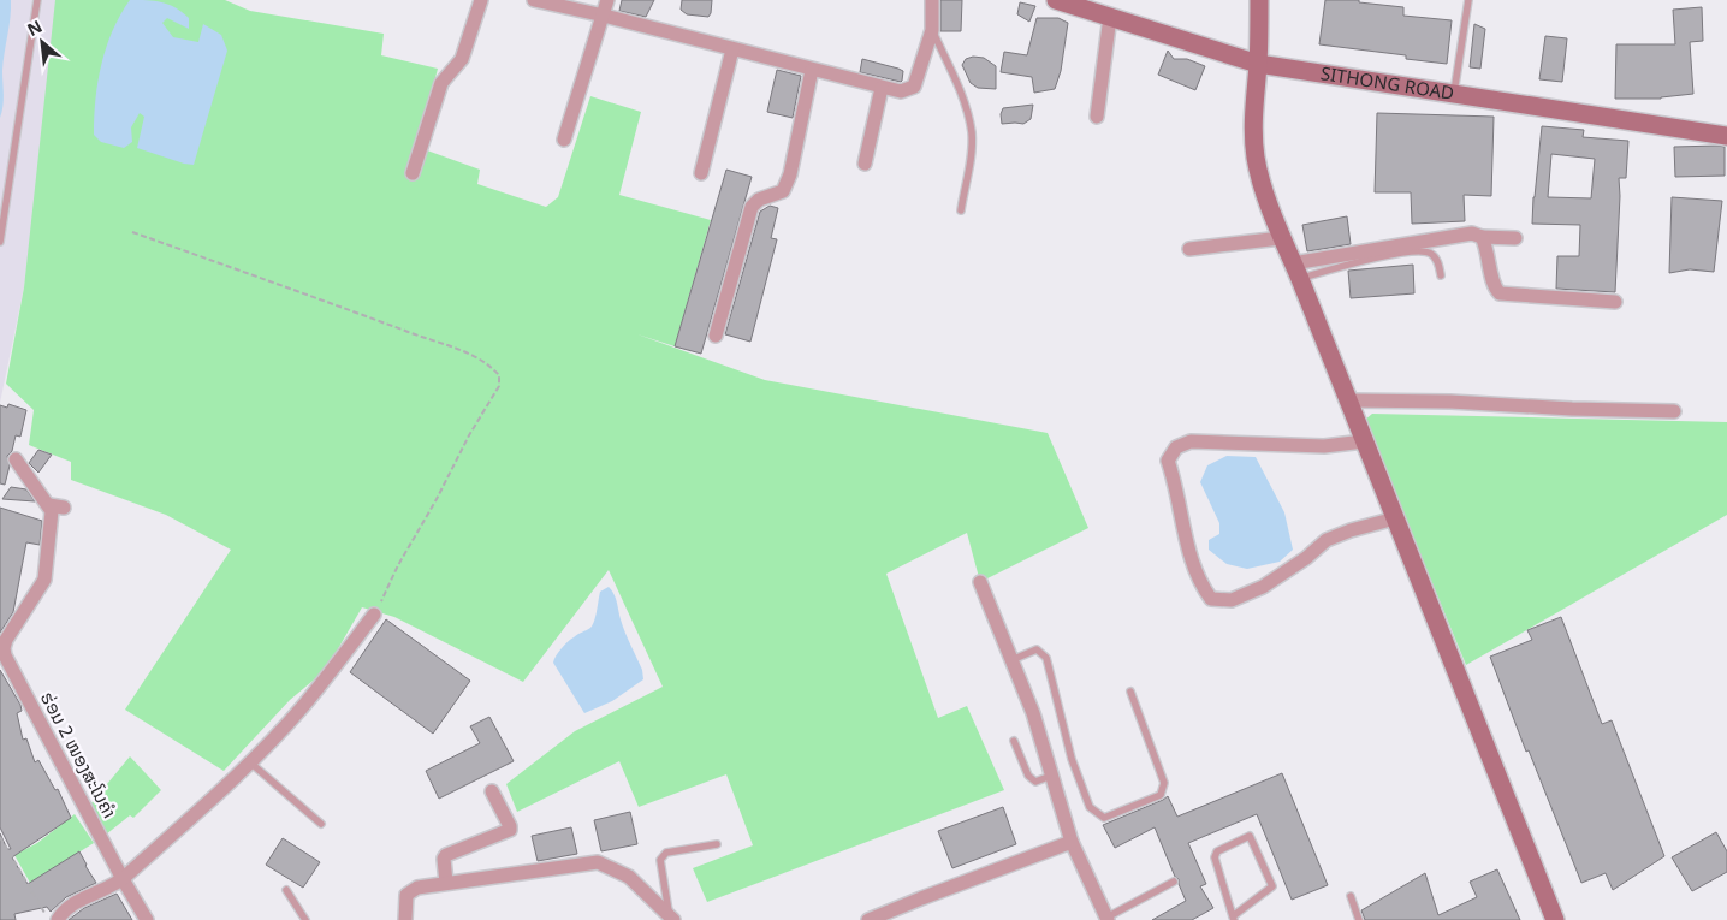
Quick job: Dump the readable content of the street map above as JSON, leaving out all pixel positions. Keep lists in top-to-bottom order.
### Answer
{
  "streets": {
    "street": ["SITHONG ROAD", "ຮ່ອມ 2 ໜອງສະໂນຄໍາ"]
  },
  "north": "top left"
}
